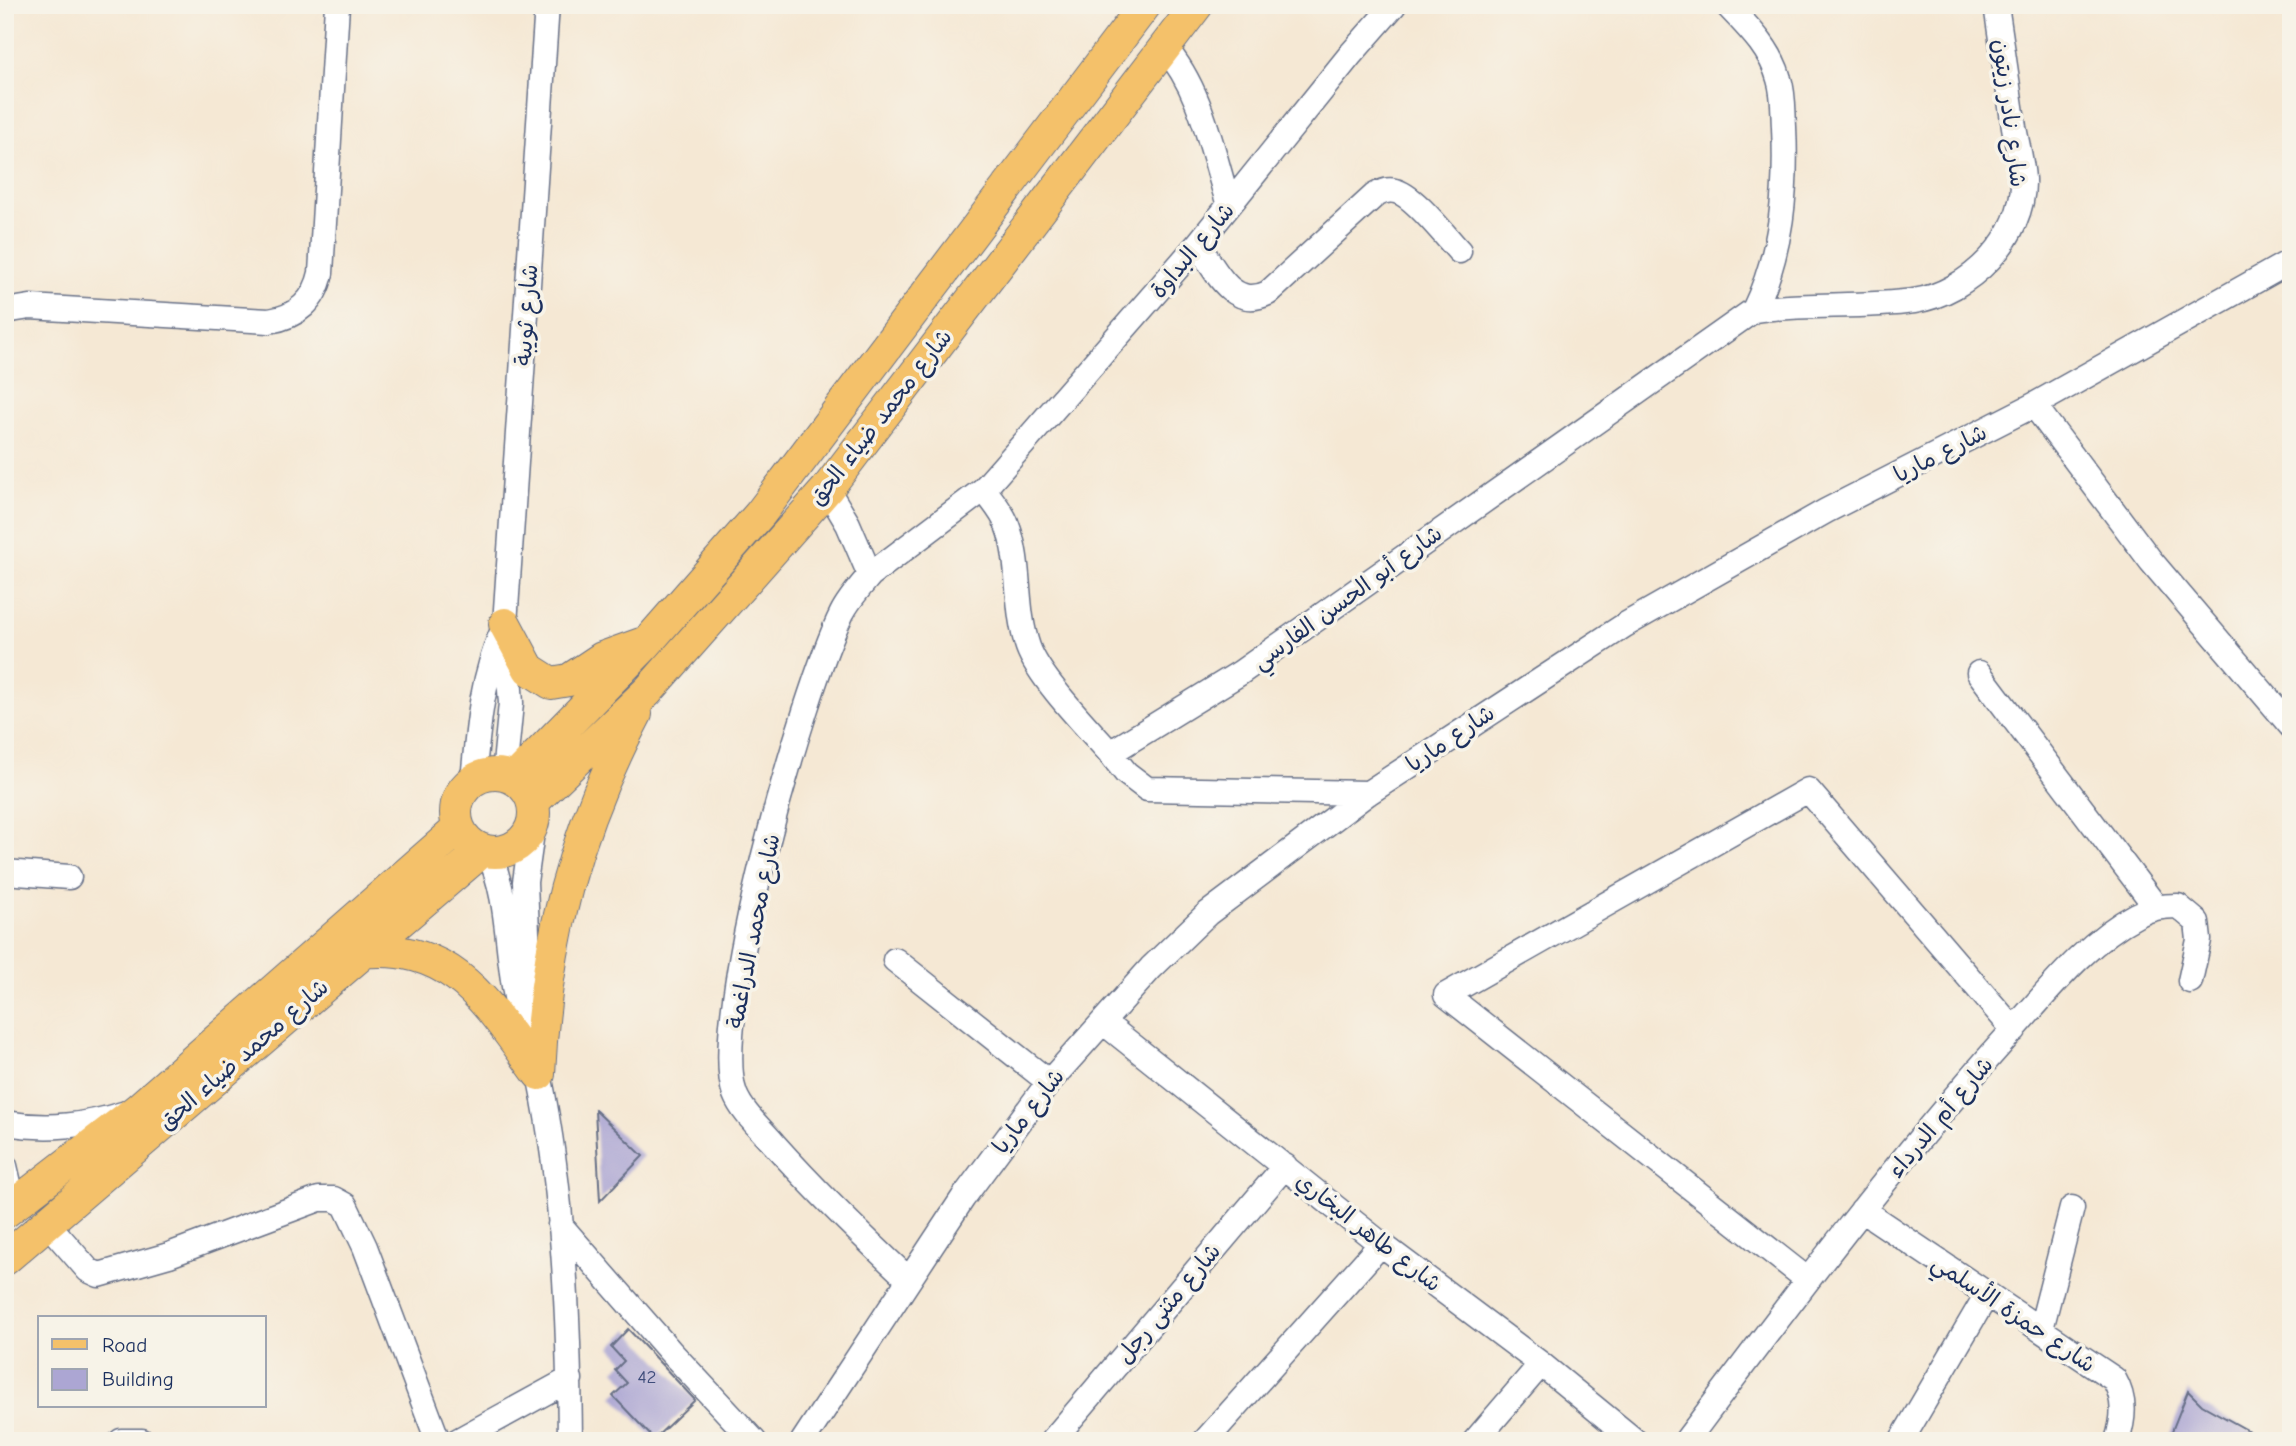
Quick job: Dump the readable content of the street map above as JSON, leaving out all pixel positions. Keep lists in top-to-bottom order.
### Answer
{
  "streets": {
    "main road": ["شارع محمد ضياء الحق"],
    "street": [
      "شارع نادر زيتون",
      "شارع البداوة",
      "شارع ثويبة",
      "شارع ماريا",
      "شارع أبو الحسن الفارسي",
      "شارع محمد الدراغمة",
      "شارع أم الدرداء",
      "شارع طاهر البخاري",
      "شارع مثنى رجل",
      "شارع حمزة الأسلمي"
    ]
  },
  "crossings": [
    ["شارع نادر زيتون", "شارع أبو الحسن الفارسي"],
    ["شارع ثويبة", "شارع محمد ضياء الحق"],
    ["شارع ماريا", "شارع محمد الدراغمة"],
    ["شارع ماريا", "شارع طاهر البخاري"],
    ["شارع أم الدرداء", "شارع حمزة الأسلمي"],
    ["شارع طاهر البخاري", "شارع مثنى رجل"]
  ],
  "house_numbers": ["42"],
  "legend": ["Road", "Building"]
}
